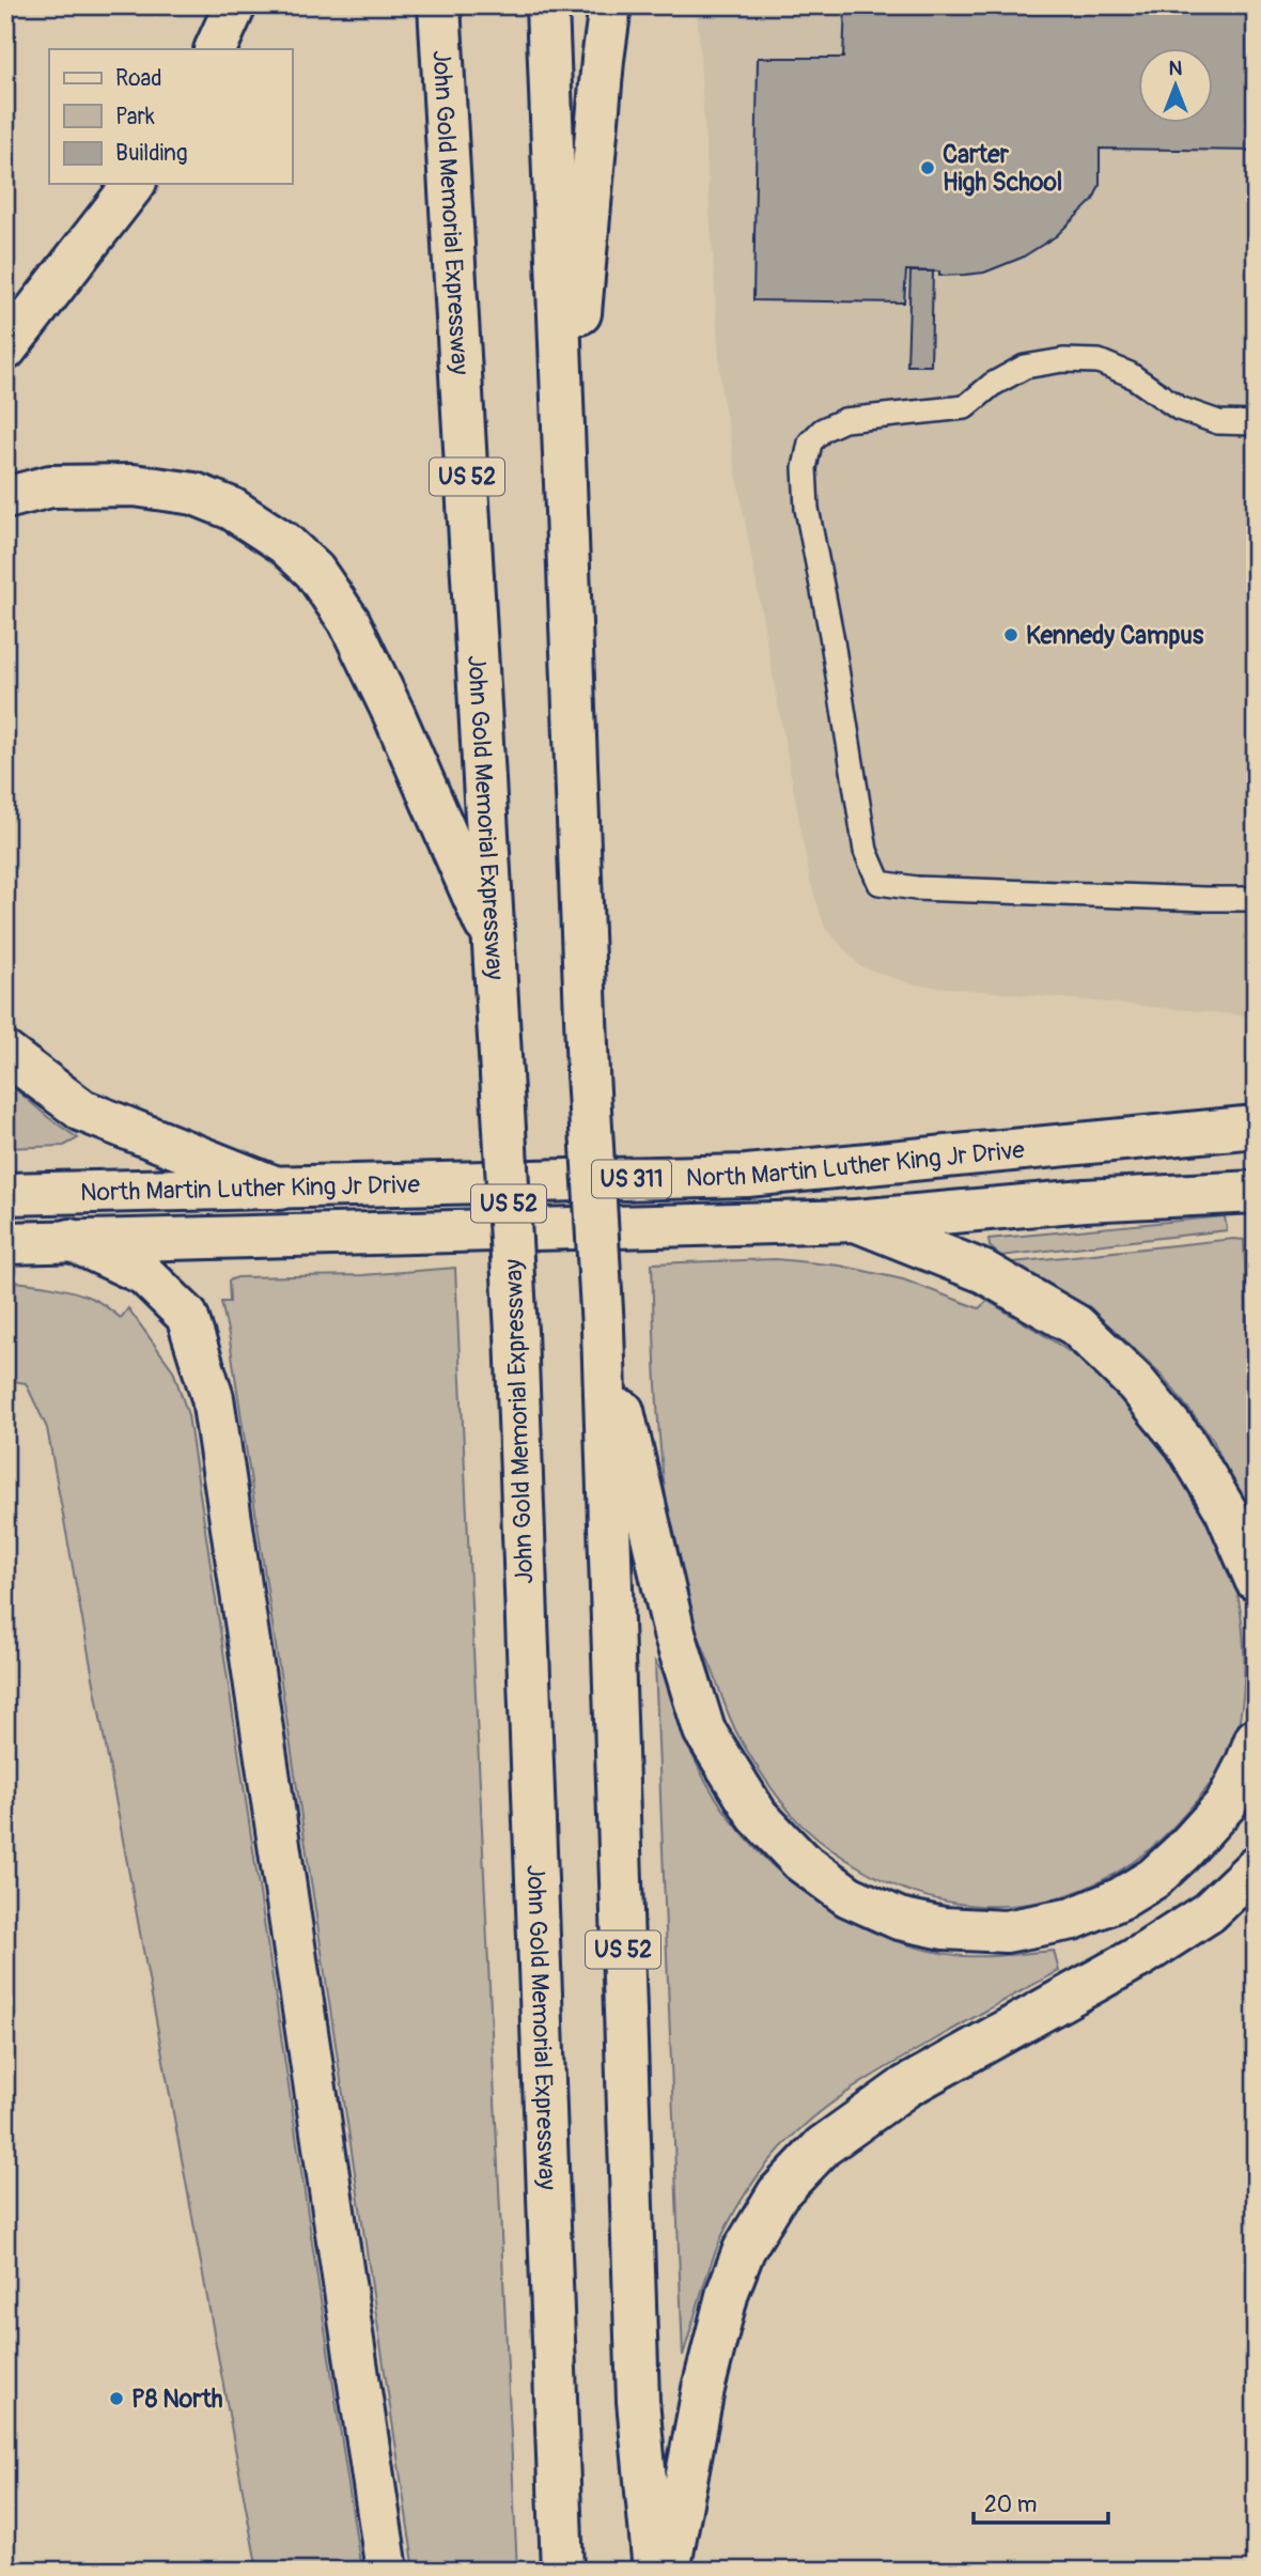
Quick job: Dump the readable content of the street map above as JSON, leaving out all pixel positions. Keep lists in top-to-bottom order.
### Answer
{
  "streets": {
    "main road": [
      "John Gold Memorial Expressway",
      "US 52",
      "North Martin Luther King Jr Drive",
      "US 311"
    ]
  },
  "places": ["Carter High School", "Kennedy Campus", "P8 North"],
  "legend": ["Road", "Park", "Building"],
  "scale_bar": "20 m",
  "north": "top"
}
